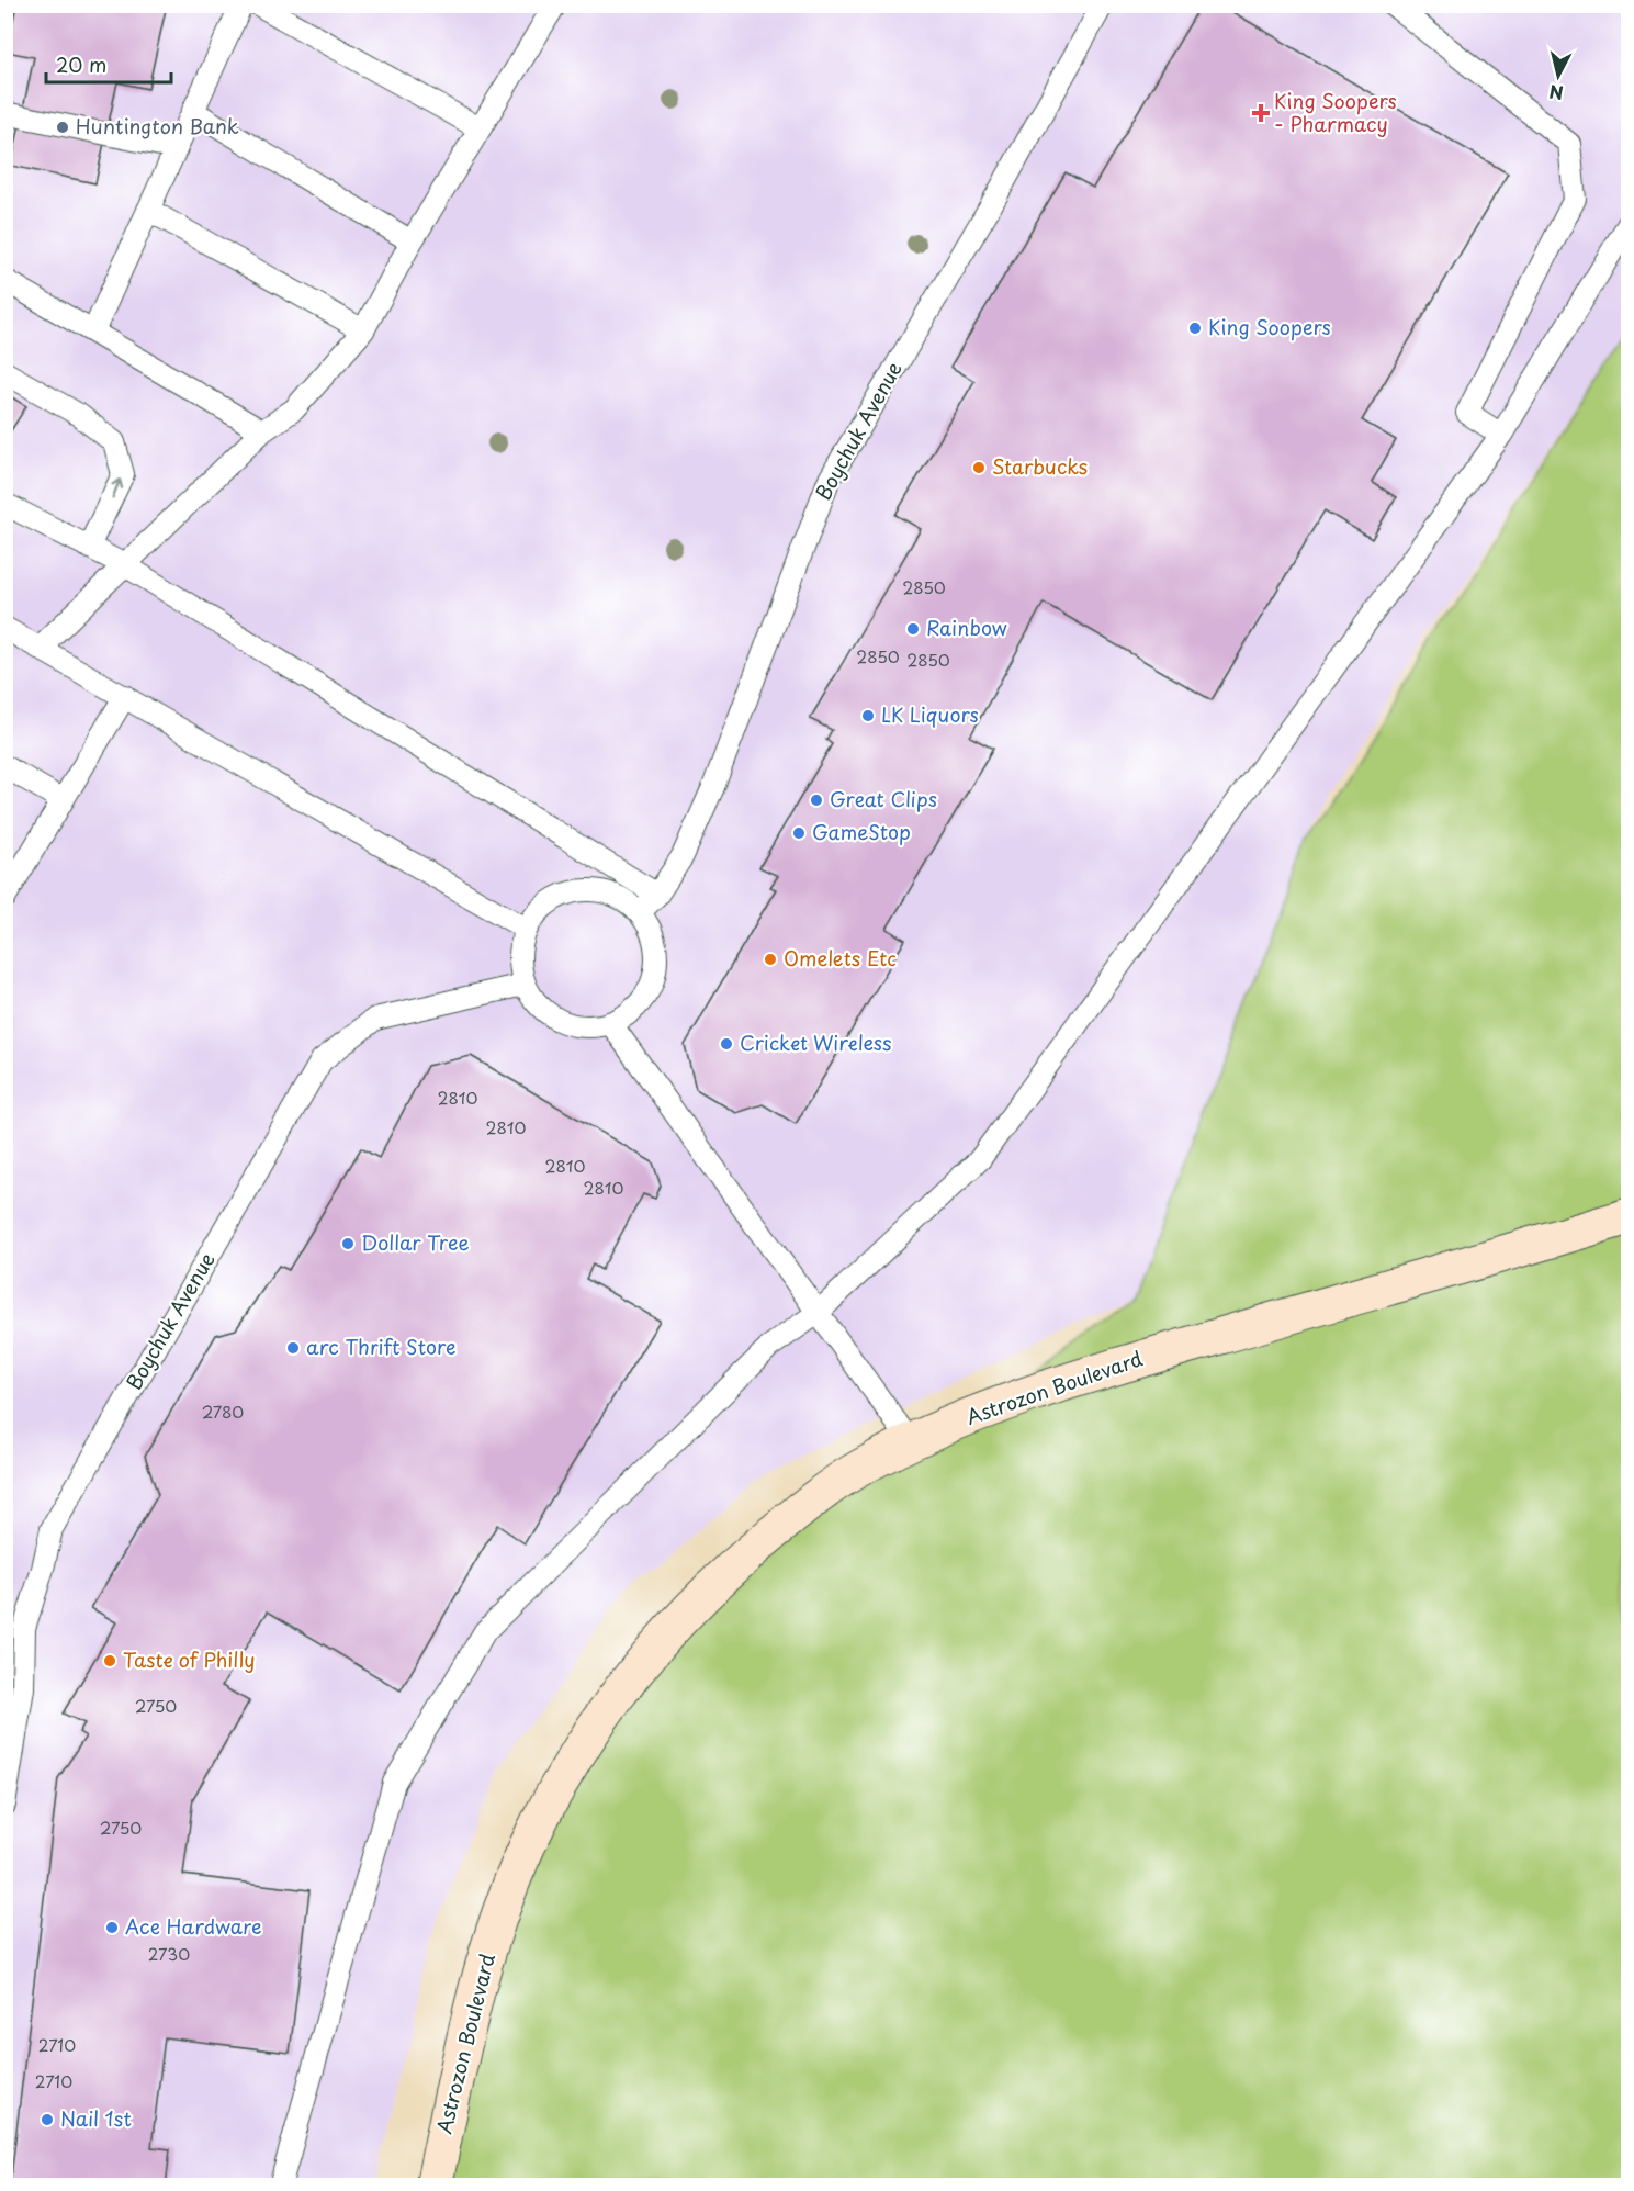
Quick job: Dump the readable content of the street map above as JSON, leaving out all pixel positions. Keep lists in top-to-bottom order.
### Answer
{
  "streets": {
    "main road": ["Astrozon Boulevard"],
    "lane": ["Boychuk Avenue"]
  },
  "places": {
    "health": ["King Soopers - Pharmacy"],
    "other": [
      "Huntington Bank",
      "King Soopers",
      "Starbucks",
      "Rainbow",
      "LK Liquors",
      "Great Clips",
      "GameStop",
      "Omelets Etc",
      "Cricket Wireless",
      "Dollar Tree",
      "arc Thrift Store",
      "Taste of Philly",
      "Ace Hardware",
      "Nail 1st"
    ]
  },
  "house_numbers": [
    "2850",
    "2850",
    "2850",
    "2810",
    "2810",
    "2810",
    "2810",
    "2780",
    "2750",
    "2750",
    "2730",
    "2710",
    "2710"
  ],
  "scale_bar": "20 m",
  "north": "bottom"
}
